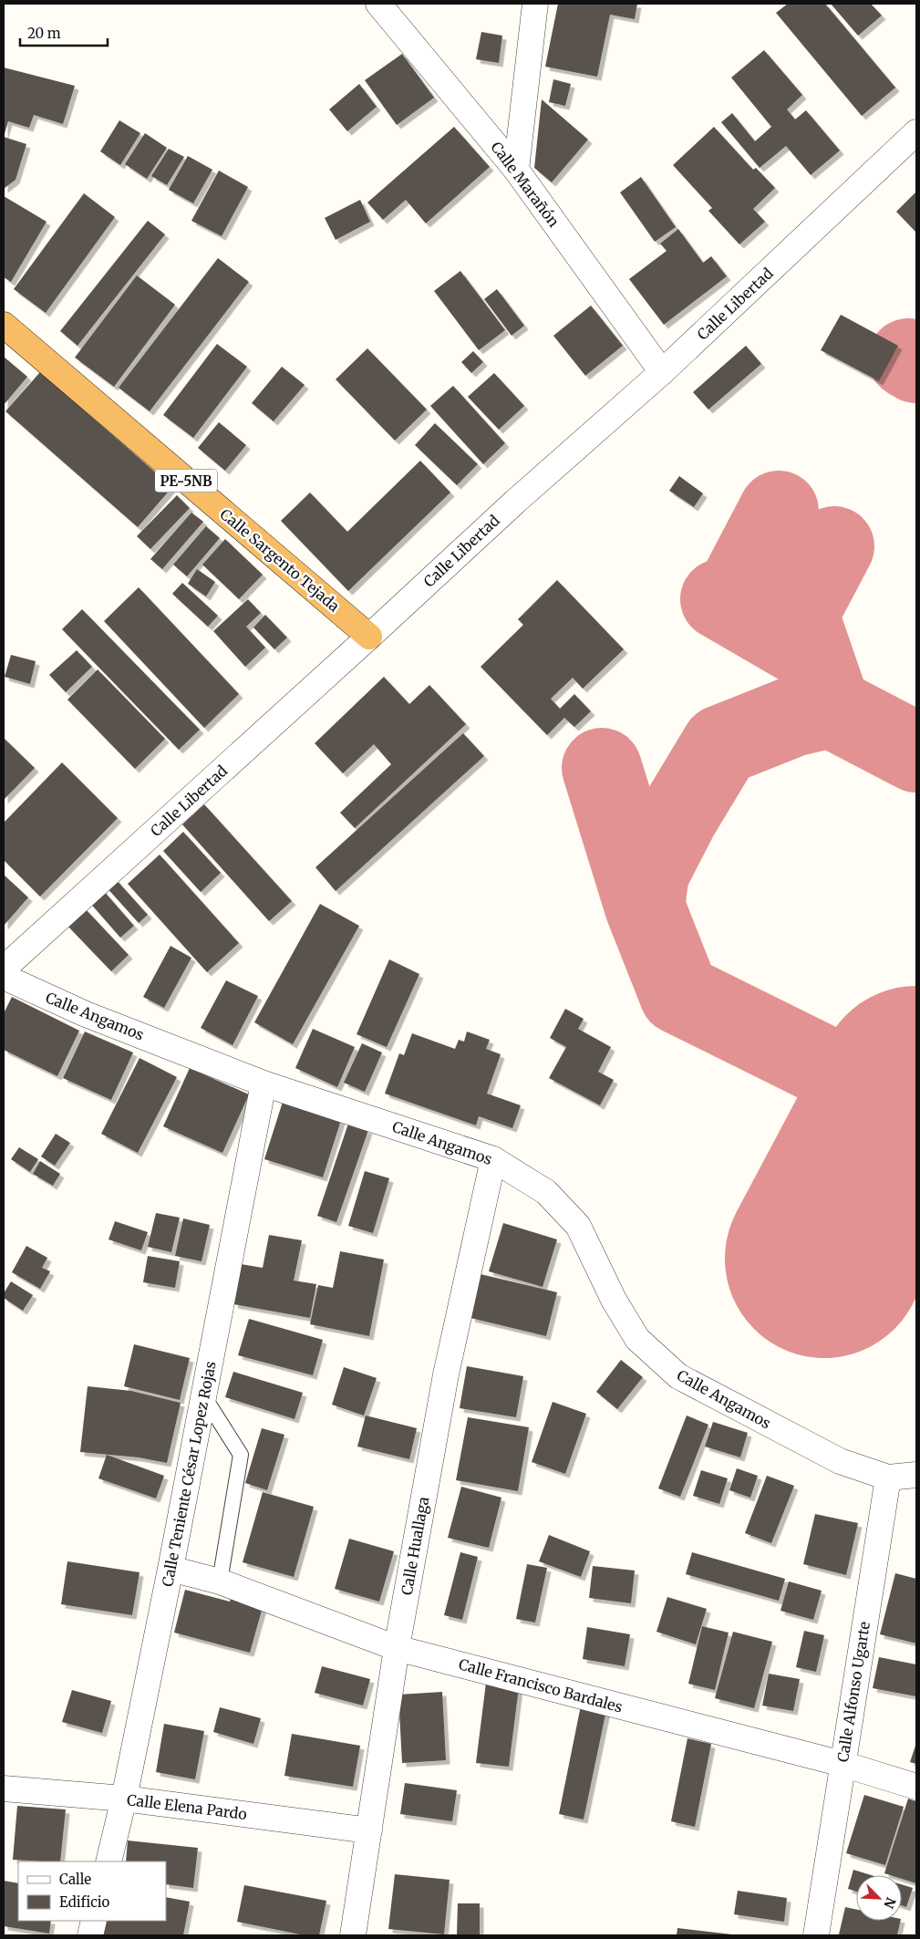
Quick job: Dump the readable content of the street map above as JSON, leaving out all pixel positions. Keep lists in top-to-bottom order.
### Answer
{
  "streets": {
    "highway": ["PE-5NB", "Calle Sargento Tejada"],
    "street": [
      "Calle Marañón",
      "Calle Libertad",
      "Calle Angamos",
      "Calle Teniente César Lopez Rojas",
      "Calle Huallaga",
      "Calle Francisco Bardales",
      "Calle Alfonso Ugarte",
      "Calle Elena Pardo"
    ]
  },
  "crossings": [
    ["Calle Marañón", "Calle Libertad"],
    ["Calle Libertad", "Calle Sargento Tejada"],
    ["Calle Angamos", "Calle Teniente César Lopez Rojas"],
    ["Calle Angamos", "Calle Huallaga"],
    ["Calle Angamos", "Calle Alfonso Ugarte"],
    ["Calle Teniente César Lopez Rojas", "Calle Francisco Bardales"],
    ["Calle Teniente César Lopez Rojas", "Calle Elena Pardo"],
    ["Calle Huallaga", "Calle Francisco Bardales"],
    ["Calle Huallaga", "Calle Elena Pardo"],
    ["Calle Francisco Bardales", "Calle Alfonso Ugarte"]
  ],
  "legend": ["Calle", "Edificio"],
  "scale_bar": "20 m",
  "north": "bottom right"
}
